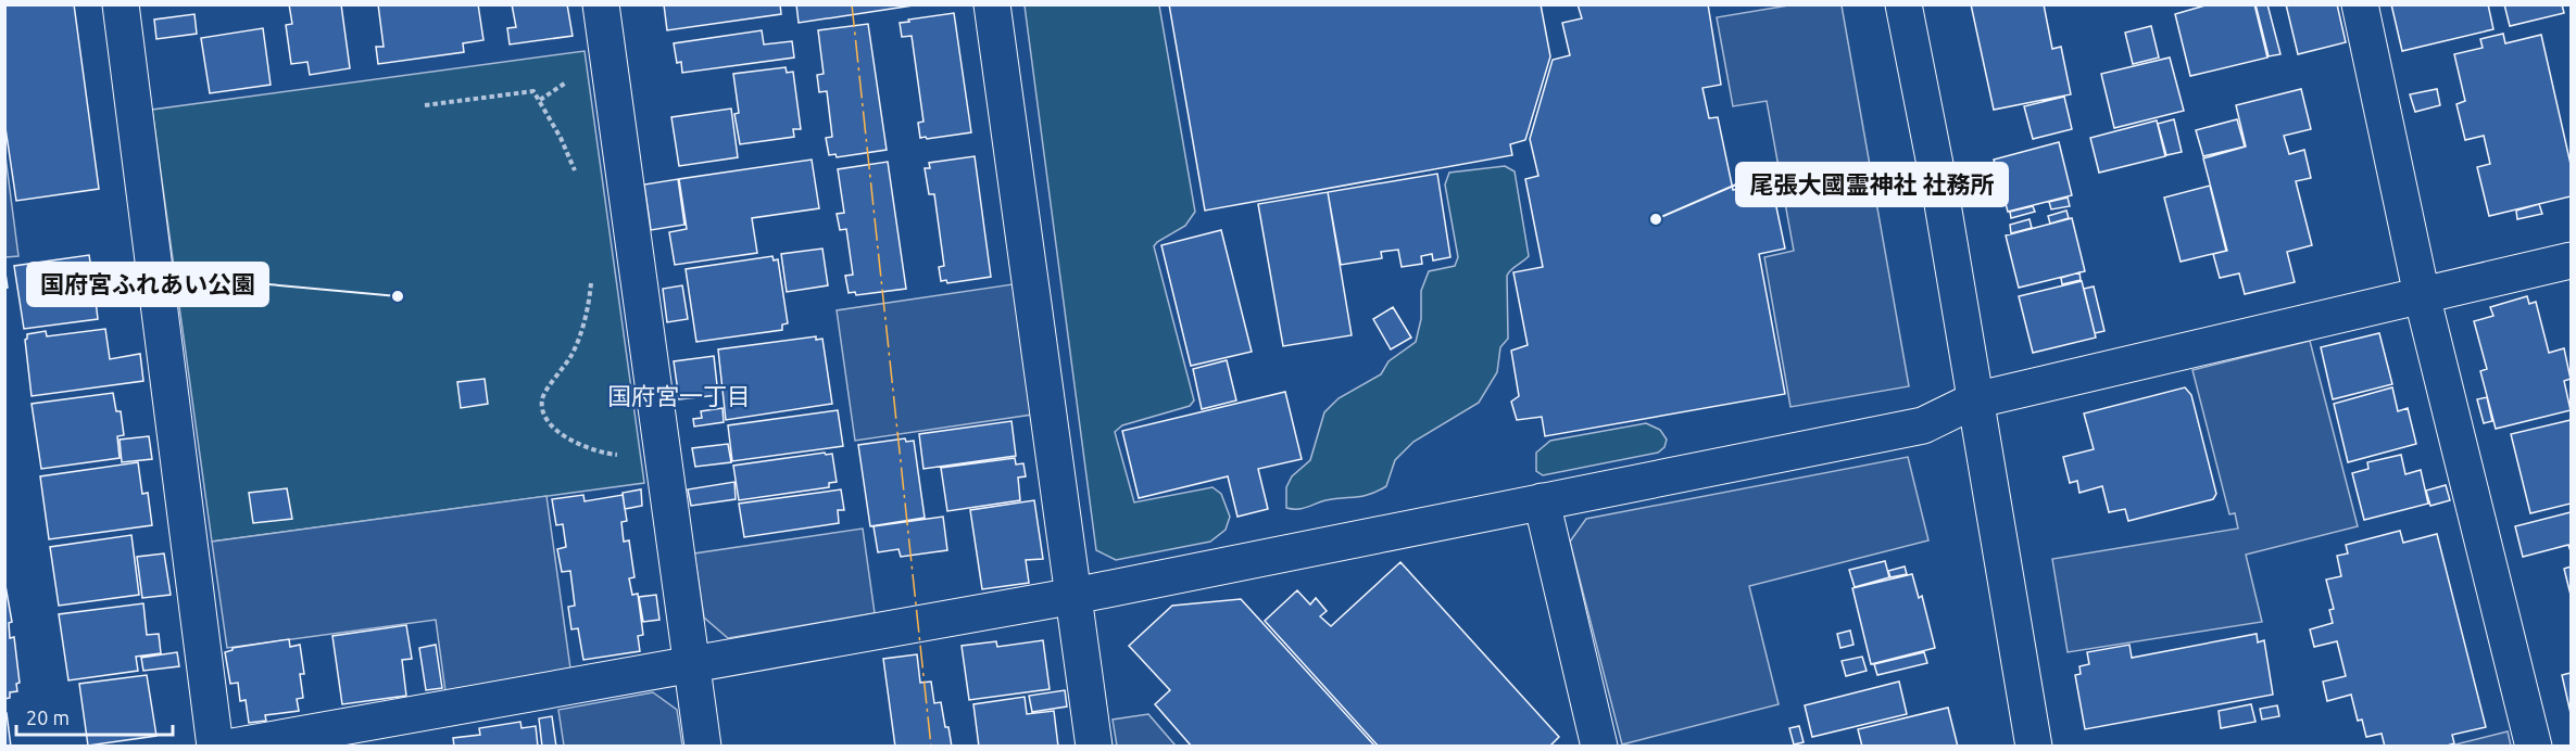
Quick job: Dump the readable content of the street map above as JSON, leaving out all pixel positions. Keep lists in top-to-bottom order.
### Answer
{
  "districts": ["国府宮一丁目"],
  "places": ["尾張大國霊神社 社務所", "国府宮ふれあい公園"],
  "scale_bar": "20 m"
}
